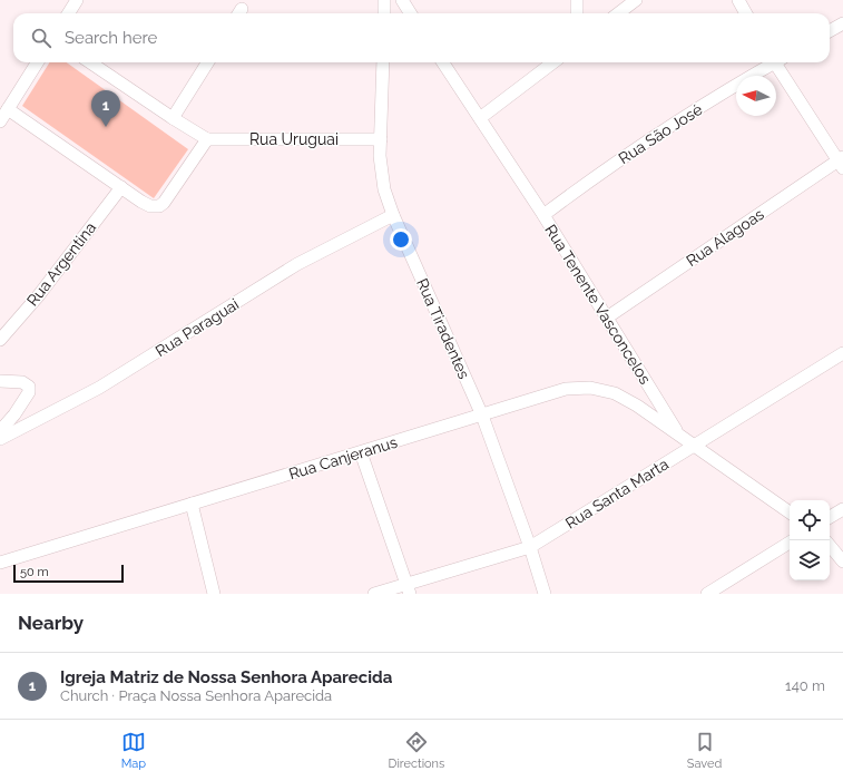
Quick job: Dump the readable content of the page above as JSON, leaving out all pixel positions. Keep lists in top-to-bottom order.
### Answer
{
  "streets": {
    "street": [
      "Rua São José",
      "Rua Uruguai",
      "Rua Alagoas",
      "Rua Argentina",
      "Rua Tenente Vasconcelos",
      "Rua Paraguai",
      "Rua Tiradentes",
      "Rua Canjeranus",
      "Rua Santa Marta"
    ]
  },
  "crossings": [
    ["Rua São José", "Rua Tenente Vasconcelos"],
    ["Rua Uruguai", "Rua Tiradentes"],
    ["Rua Alagoas", "Rua Tenente Vasconcelos"],
    ["Rua Tenente Vasconcelos", "Rua Canjeranus"],
    ["Rua Tenente Vasconcelos", "Rua Santa Marta"],
    ["Rua Paraguai", "Rua Tiradentes"],
    ["Rua Tiradentes", "Rua Canjeranus"],
    ["Rua Tiradentes", "Rua Santa Marta"]
  ],
  "scale_bar": "50 m",
  "north": "left",
  "page": {
    "search": "Search here",
    "pins": "1",
    "scale": "50 m",
    "heading": "Nearby",
    "list": [
      {
        "mark": "1",
        "name": "Igreja Matriz de Nossa Senhora Aparecida",
        "note": "Church · Praça Nossa Senhora Aparecida",
        "value": "140 m"
      }
    ],
    "nav": ["Map", "Directions", "Saved"]
  }
}
